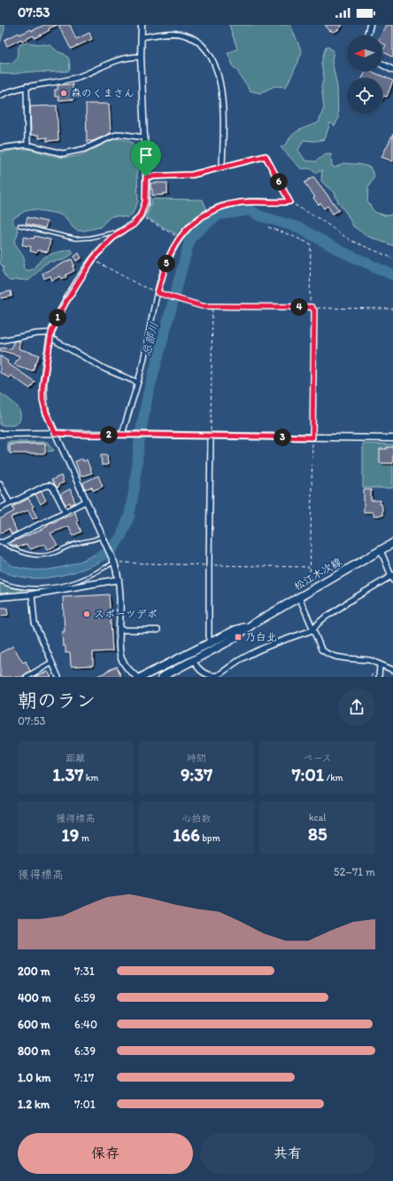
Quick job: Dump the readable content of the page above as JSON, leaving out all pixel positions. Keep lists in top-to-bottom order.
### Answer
{
  "streets": {
    "main road": ["松江木次線"]
  },
  "water": ["忌部川"],
  "places": {
    "other": ["森のくまさん", "スポーツデポ"],
    "transit": ["乃白北"]
  },
  "north": "left",
  "page": {
    "status": "07:53",
    "pins": [
      "6",
      "5",
      "4",
      "1",
      "2",
      "3"
    ],
    "heading": ["朝のラン", "07:53"],
    "stats": [
      ["距離", "1.37 km"],
      ["時間", "9:37"],
      ["ペース", "7:01 /km"],
      ["獲得標高", "19 m"],
      ["心拍数", "166 bpm"],
      ["kcal", "85"]
    ],
    "chart": ["獲得標高", "52–71 m"],
    "list": [
      {
        "name": "200 m",
        "note": "7:31"
      },
      {
        "name": "400 m",
        "note": "6:59"
      },
      {
        "name": "600 m",
        "note": "6:40"
      },
      {
        "name": "800 m",
        "note": "6:39"
      },
      {
        "name": "1.0 km",
        "note": "7:17"
      },
      {
        "name": "1.2 km",
        "note": "7:01"
      }
    ],
    "buttons": ["保存", "共有"]
  }
}
